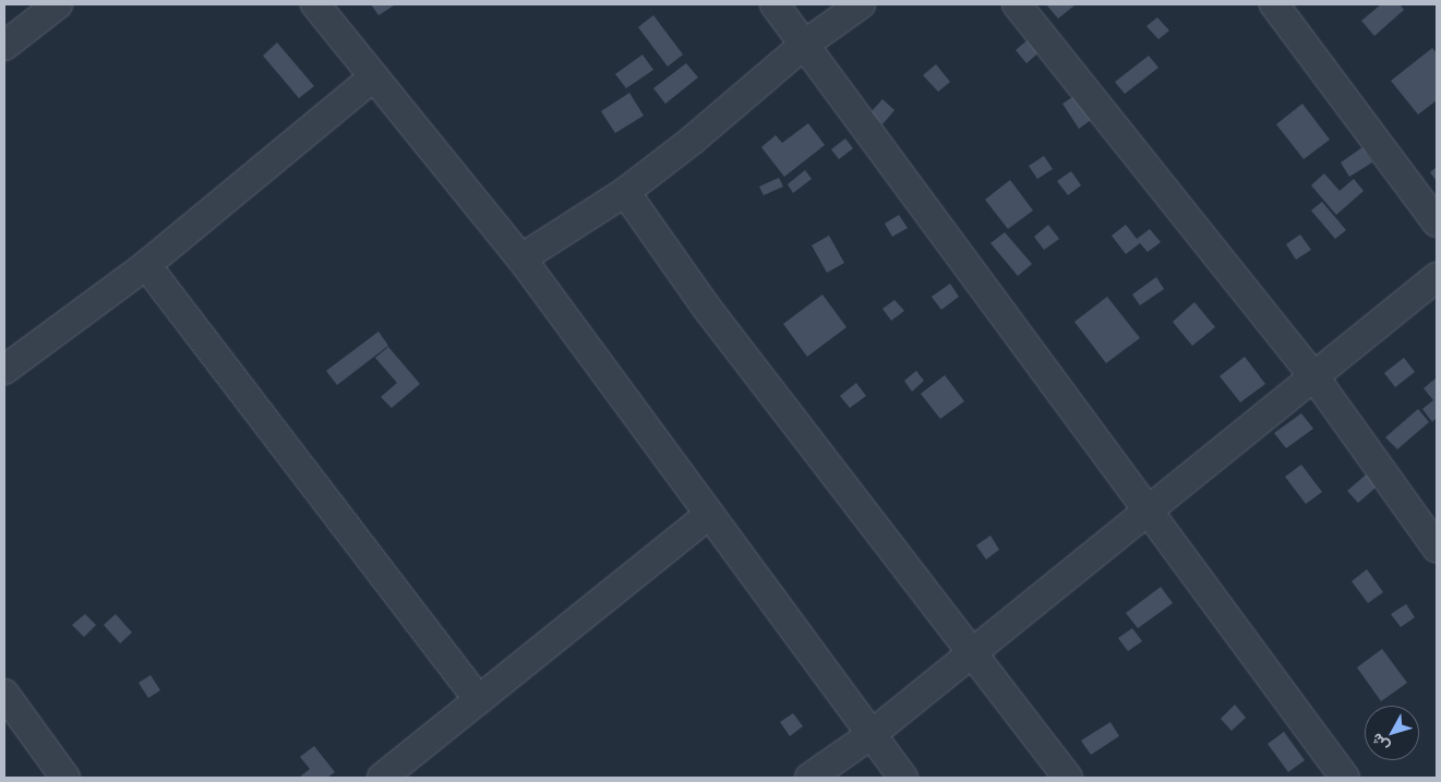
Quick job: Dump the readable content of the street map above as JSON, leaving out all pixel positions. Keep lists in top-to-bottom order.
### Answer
{
  "north": "bottom left"
}
